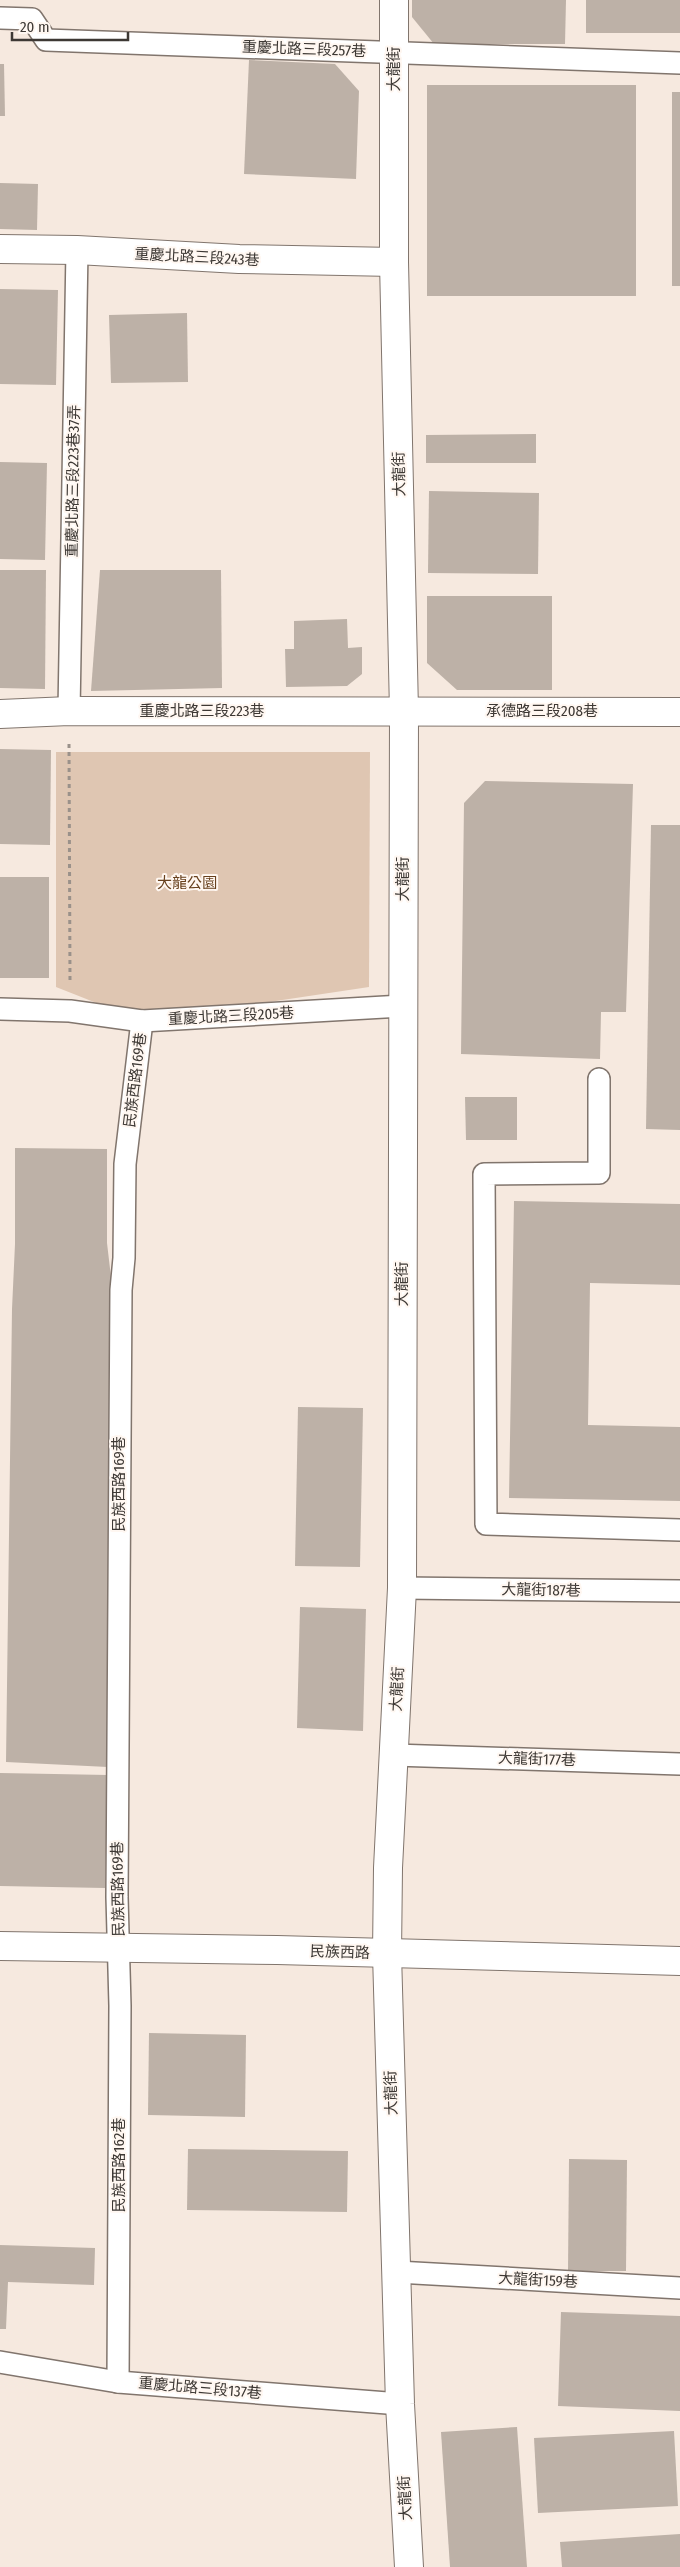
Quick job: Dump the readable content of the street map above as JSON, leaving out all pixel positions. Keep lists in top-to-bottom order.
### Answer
{
  "streets": {
    "street": [
      "大龍街",
      "重慶北路三段243巷",
      "重慶北路三段223巷",
      "承德路三段208巷",
      "民族西路"
    ],
    "lane": [
      "重慶北路三段257巷",
      "重慶北路三段223巷37弄",
      "重慶北路三段205巷",
      "民族西路169巷",
      "大龍街187巷",
      "大龍街177巷",
      "民族西路162巷",
      "大龍街159巷",
      "重慶北路三段137巷"
    ]
  },
  "crossings": [
    ["重慶北路三段257巷", "大龍街"],
    ["大龍街", "重慶北路三段243巷"],
    ["大龍街", "重慶北路三段223巷"],
    ["大龍街", "承德路三段208巷"],
    ["大龍街", "重慶北路三段205巷"],
    ["大龍街", "大龍街187巷"],
    ["大龍街", "大龍街177巷"],
    ["大龍街", "民族西路"],
    ["大龍街", "大龍街159巷"],
    ["大龍街", "重慶北路三段137巷"],
    ["重慶北路三段243巷", "重慶北路三段223巷37弄"],
    ["重慶北路三段223巷37弄", "重慶北路三段223巷"],
    ["重慶北路三段223巷", "承德路三段208巷"],
    ["重慶北路三段205巷", "民族西路169巷"],
    ["民族西路169巷", "民族西路"],
    ["民族西路169巷", "民族西路162巷"],
    ["民族西路", "民族西路162巷"],
    ["民族西路162巷", "重慶北路三段137巷"]
  ],
  "parks": ["大龍公園"],
  "scale_bar": "20 m"
}
